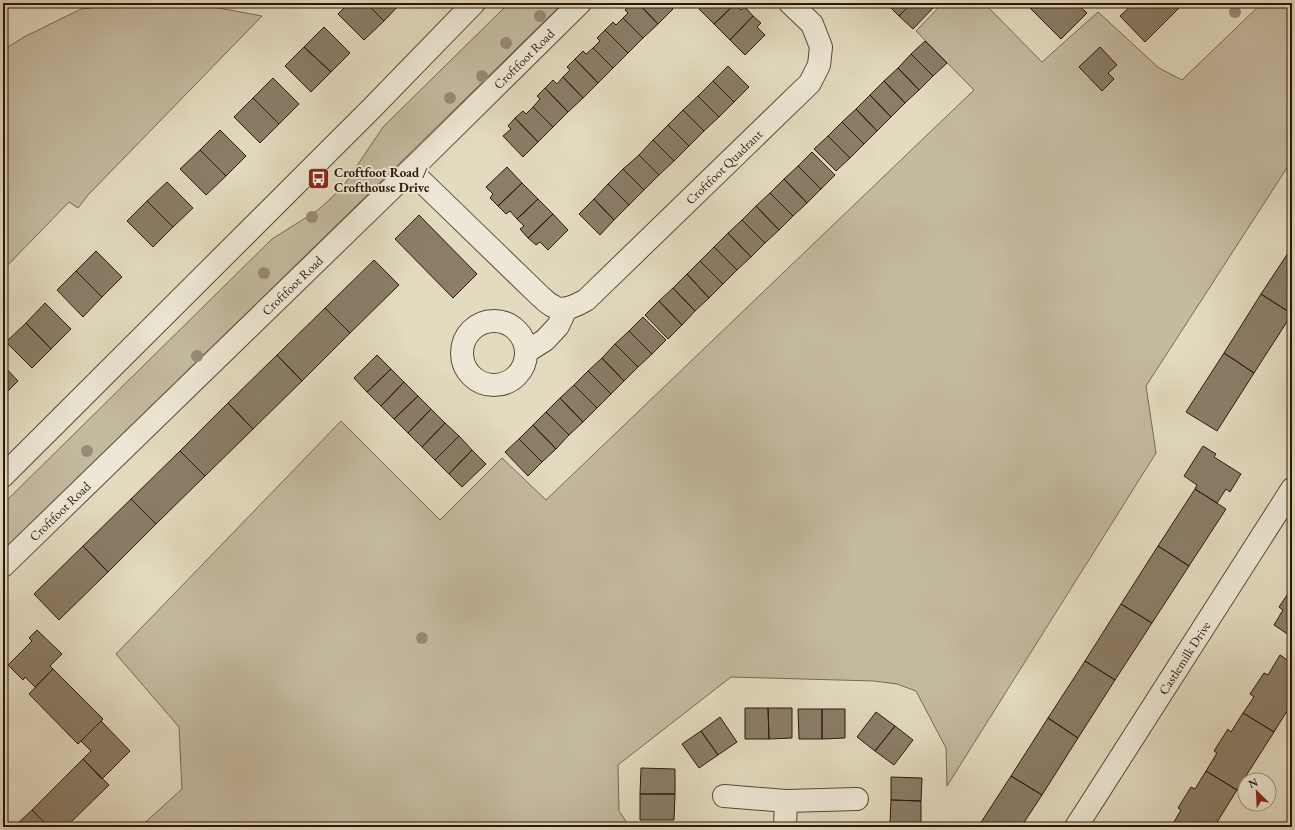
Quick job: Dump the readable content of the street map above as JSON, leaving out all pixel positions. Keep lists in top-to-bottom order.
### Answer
{
  "streets": {
    "street": ["Croftfoot Road", "Croftfoot Quadrant", "Castlemilk Drive"]
  },
  "places": {
    "bus stop": ["Croftfoot Road / Crofthouse Drive"]
  },
  "north": "top left"
}
